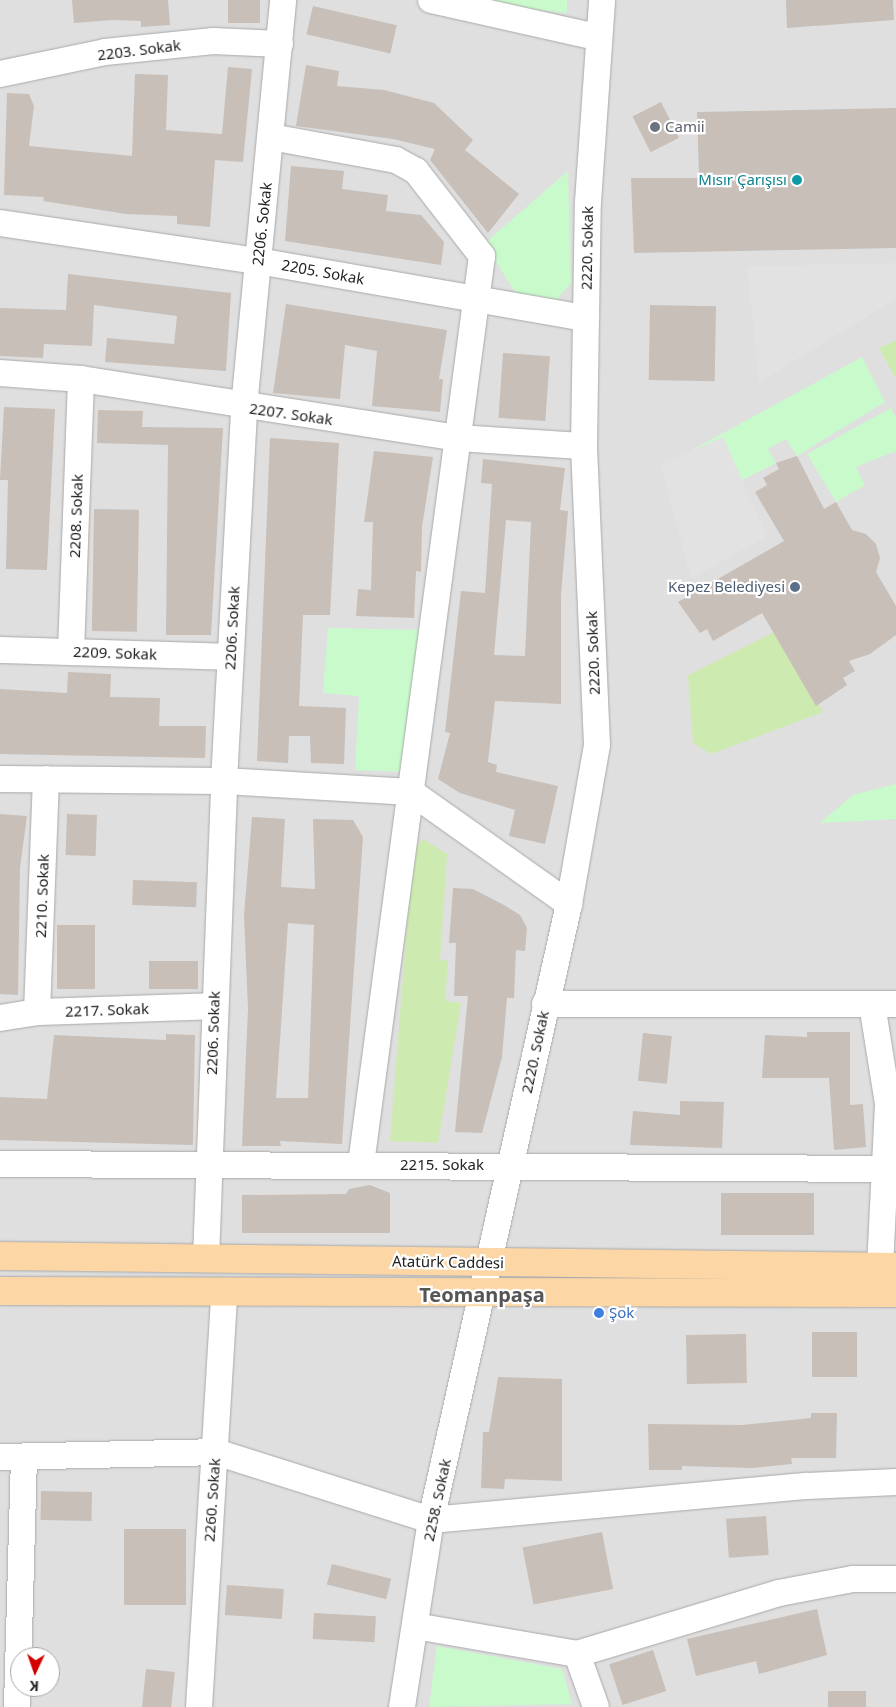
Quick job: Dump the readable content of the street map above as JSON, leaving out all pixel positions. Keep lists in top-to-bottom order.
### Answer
{
  "streets": {
    "main road": ["Atatürk Caddesi"],
    "street": [
      "2203. Sokak",
      "2206. Sokak",
      "2220. Sokak",
      "2205. Sokak",
      "2207. Sokak",
      "2208. Sokak",
      "2209. Sokak",
      "2210. Sokak",
      "2217. Sokak",
      "2215. Sokak",
      "2260. Sokak",
      "2258. Sokak"
    ]
  },
  "crossings": [
    ["2203. Sokak", "2206. Sokak"],
    ["2206. Sokak", "2205. Sokak"],
    ["2206. Sokak", "2207. Sokak"],
    ["2206. Sokak", "2209. Sokak"],
    ["2206. Sokak", "2217. Sokak"],
    ["2206. Sokak", "2215. Sokak"],
    ["2206. Sokak", "Atatürk Caddesi"],
    ["2220. Sokak", "2205. Sokak"],
    ["2220. Sokak", "2207. Sokak"],
    ["2220. Sokak", "2215. Sokak"],
    ["2220. Sokak", "Atatürk Caddesi"],
    ["2220. Sokak", "2258. Sokak"],
    ["2207. Sokak", "2208. Sokak"],
    ["2208. Sokak", "2209. Sokak"],
    ["2210. Sokak", "2217. Sokak"]
  ],
  "districts": ["Teomanpaşa"],
  "places": [
    "Camii",
    "Mısır Çarışısı",
    "Kepez Belediyesi",
    "Şok"
  ],
  "north": "bottom"
}
